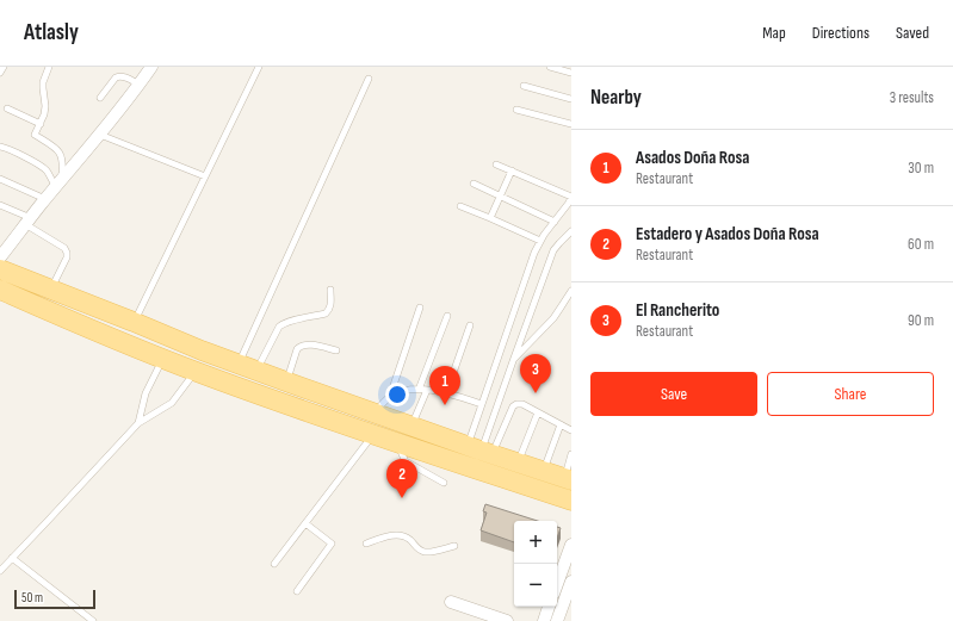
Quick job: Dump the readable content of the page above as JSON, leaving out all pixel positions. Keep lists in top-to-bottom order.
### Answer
{
  "scale_bar": "50 m",
  "page": {
    "header": "Atlasly",
    "nav": ["Map", "Directions", "Saved"],
    "heading": ["Nearby", "3 results"],
    "list": [
      {
        "mark": "1",
        "name": "Asados Doña Rosa",
        "note": "Restaurant",
        "value": "30 m"
      },
      {
        "mark": "2",
        "name": "Estadero y Asados Doña Rosa",
        "note": "Restaurant",
        "value": "60 m"
      },
      {
        "mark": "3",
        "name": "El Rancherito",
        "note": "Restaurant",
        "value": "90 m"
      }
    ],
    "pins": ["3", "1", "2"],
    "buttons": ["Save", "Share"],
    "map_buttons": ["+", "−"],
    "scale": "50 m"
  }
}
